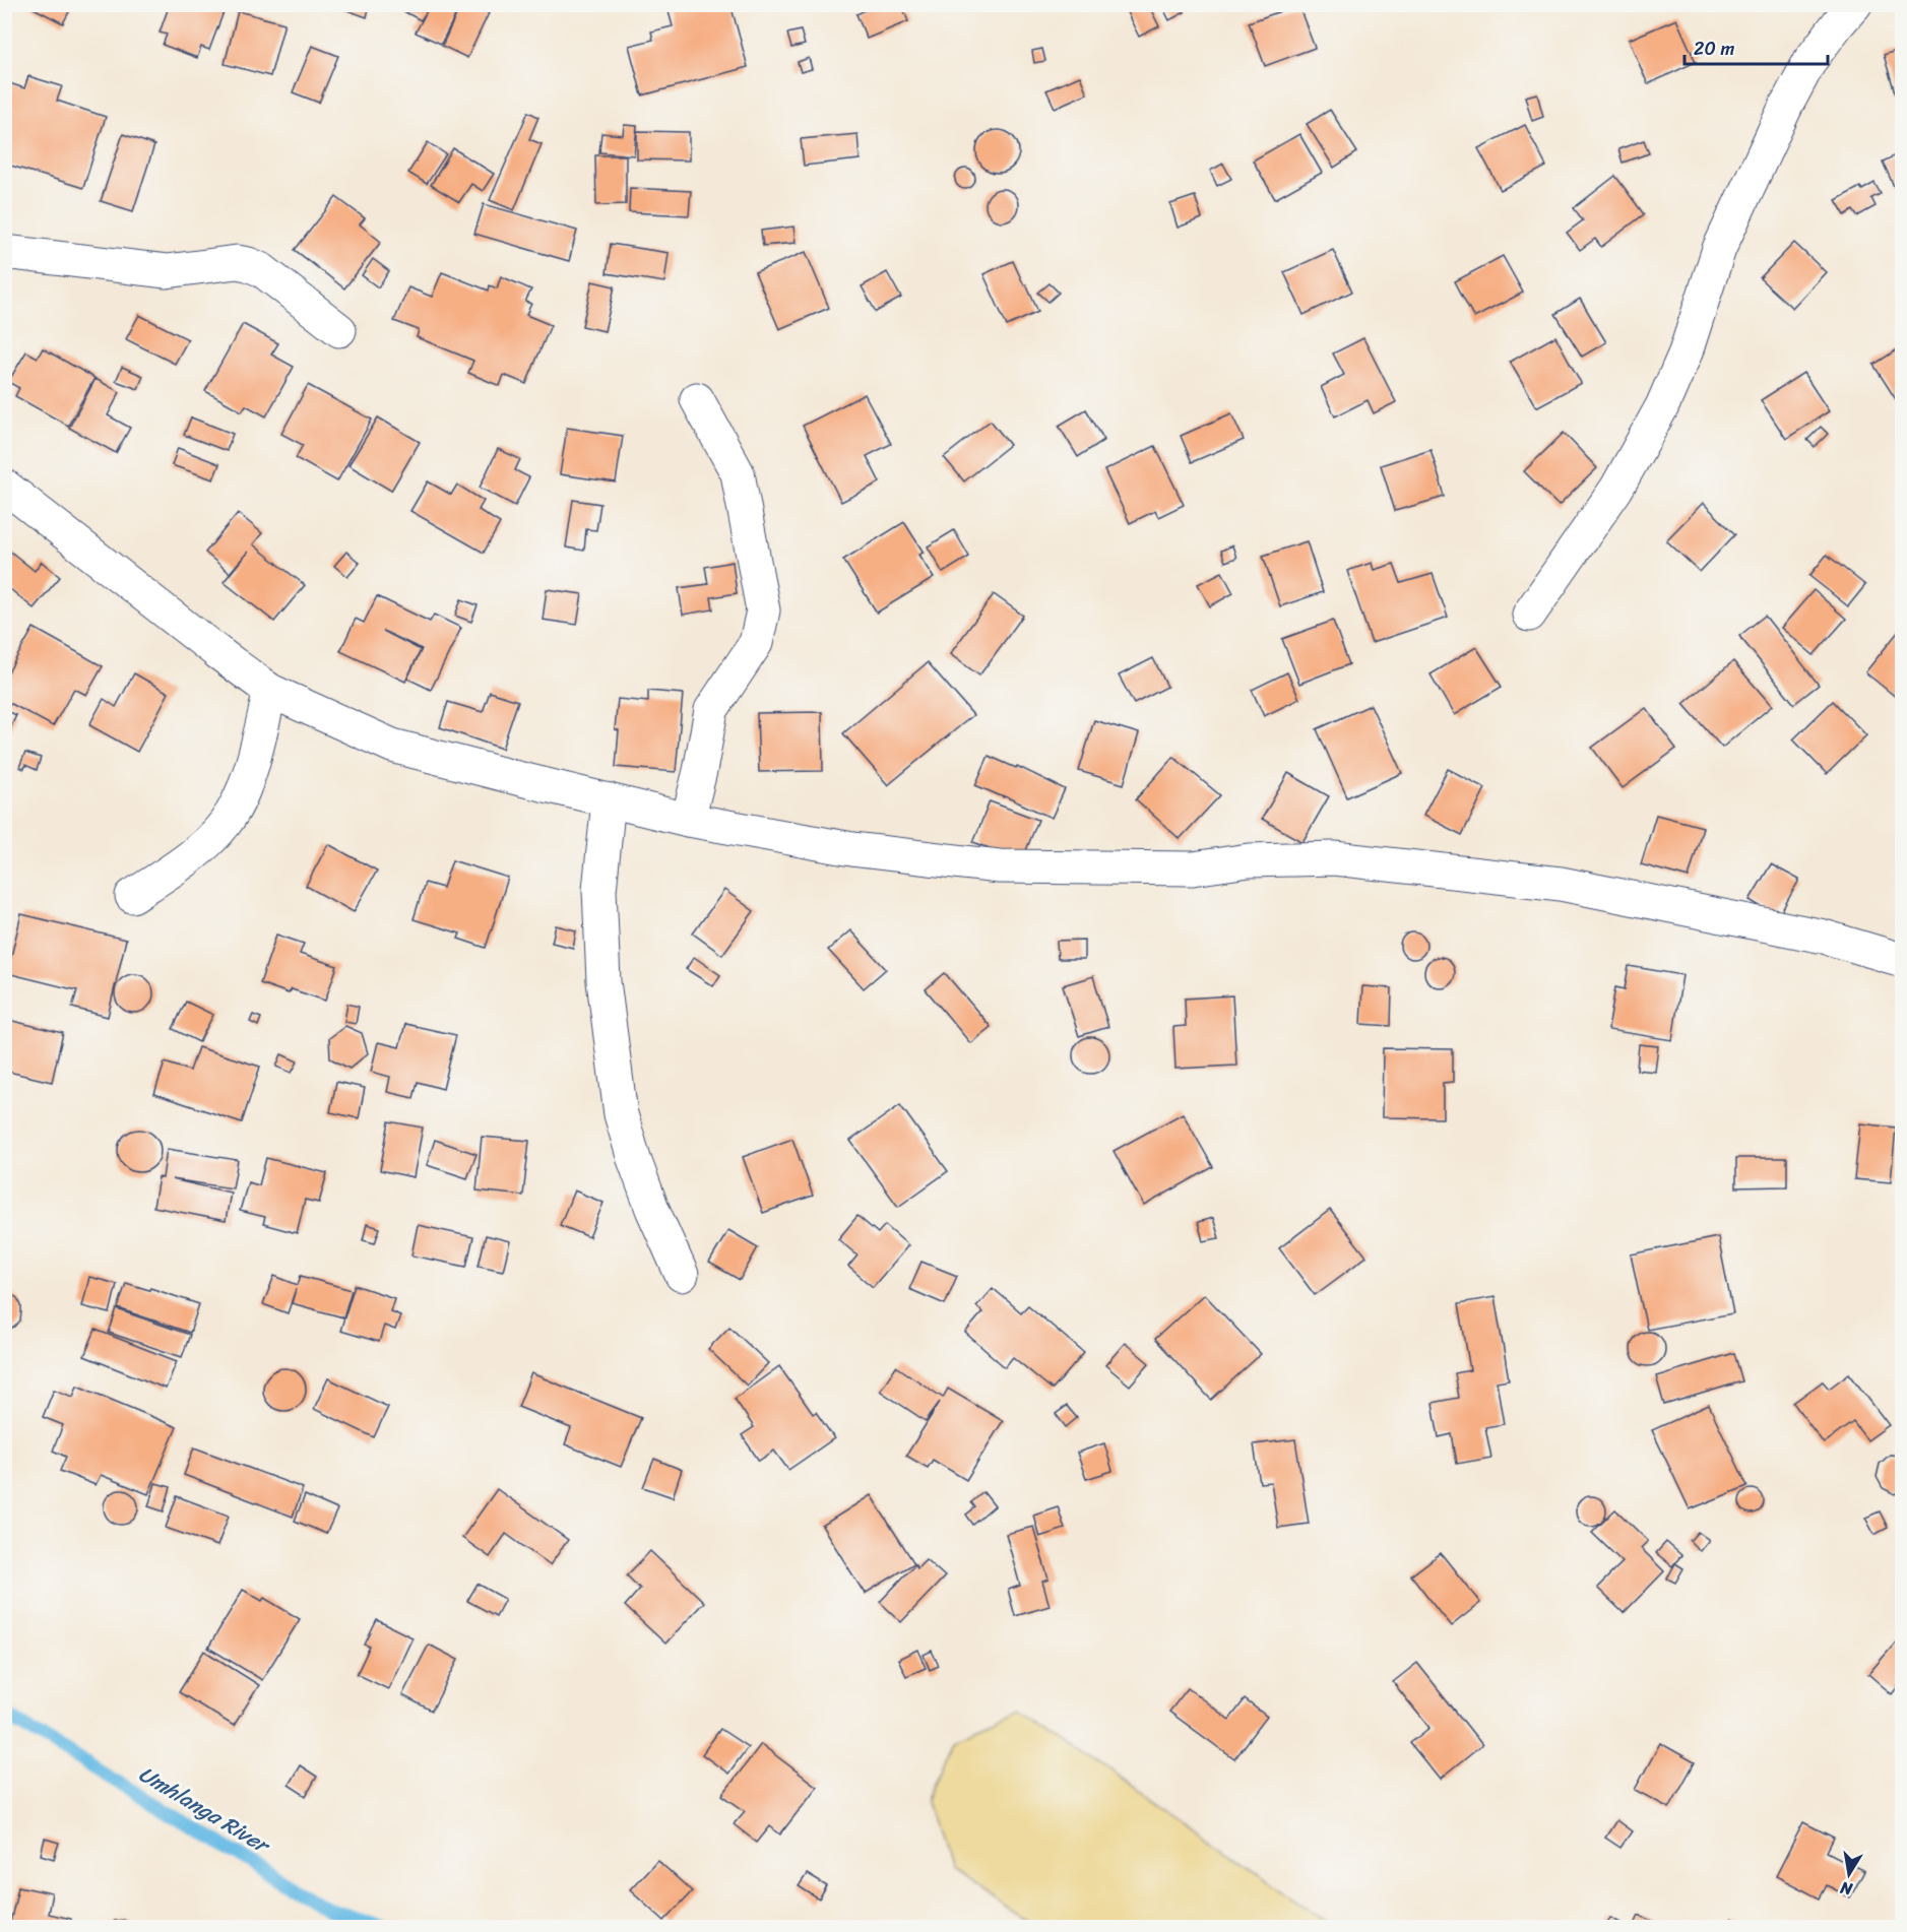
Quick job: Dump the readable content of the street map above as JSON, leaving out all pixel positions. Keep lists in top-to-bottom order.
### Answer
{
  "water": ["Umhlanga River"],
  "scale_bar": "20 m",
  "north": "bottom"
}
